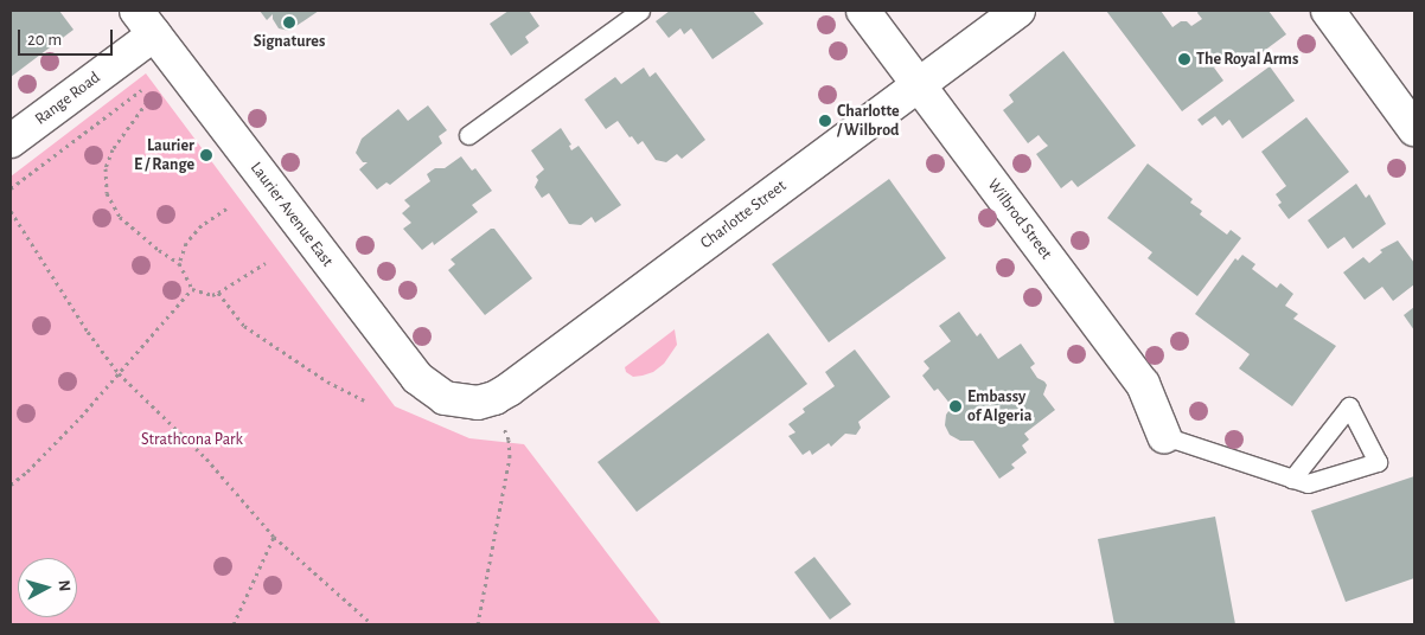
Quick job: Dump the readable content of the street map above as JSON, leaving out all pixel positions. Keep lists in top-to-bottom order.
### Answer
{
  "streets": {
    "street": [
      "Range Road",
      "Laurier Avenue East",
      "Charlotte Street",
      "Wilbrod Street"
    ]
  },
  "crossings": [
    ["Range Road", "Laurier Avenue East"],
    ["Laurier Avenue East", "Charlotte Street"],
    ["Charlotte Street", "Wilbrod Street"]
  ],
  "parks": ["Strathcona Park"],
  "places": [
    "Signatures",
    "The Royal Arms",
    "Charlotte / Wilbrod",
    "Laurier E / Range",
    "Embassy of Algeria"
  ],
  "scale_bar": "20 m",
  "north": "right"
}
